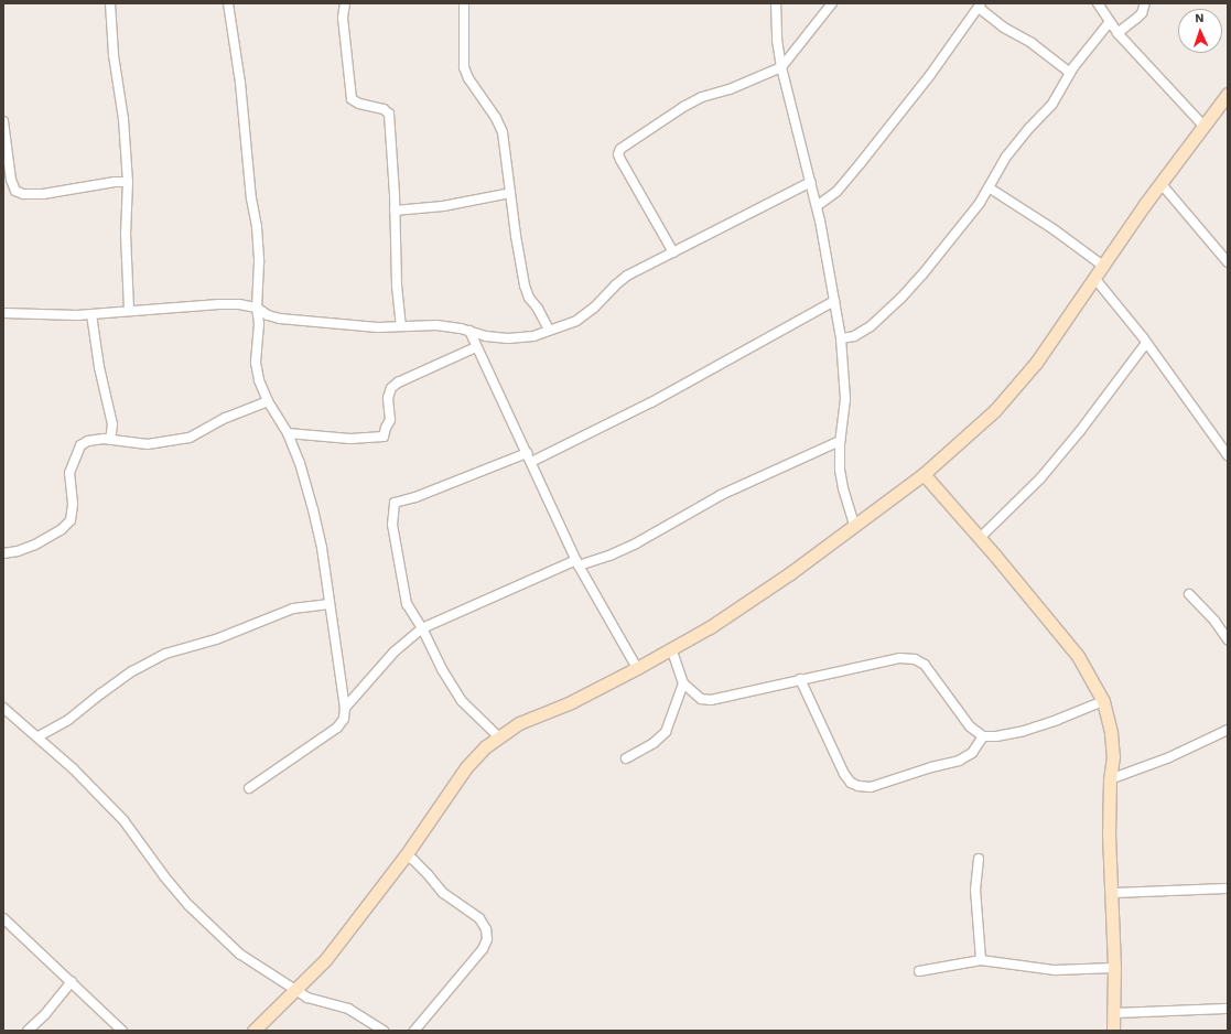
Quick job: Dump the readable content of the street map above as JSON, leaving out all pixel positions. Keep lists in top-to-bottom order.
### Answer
{
  "north": "top"
}
